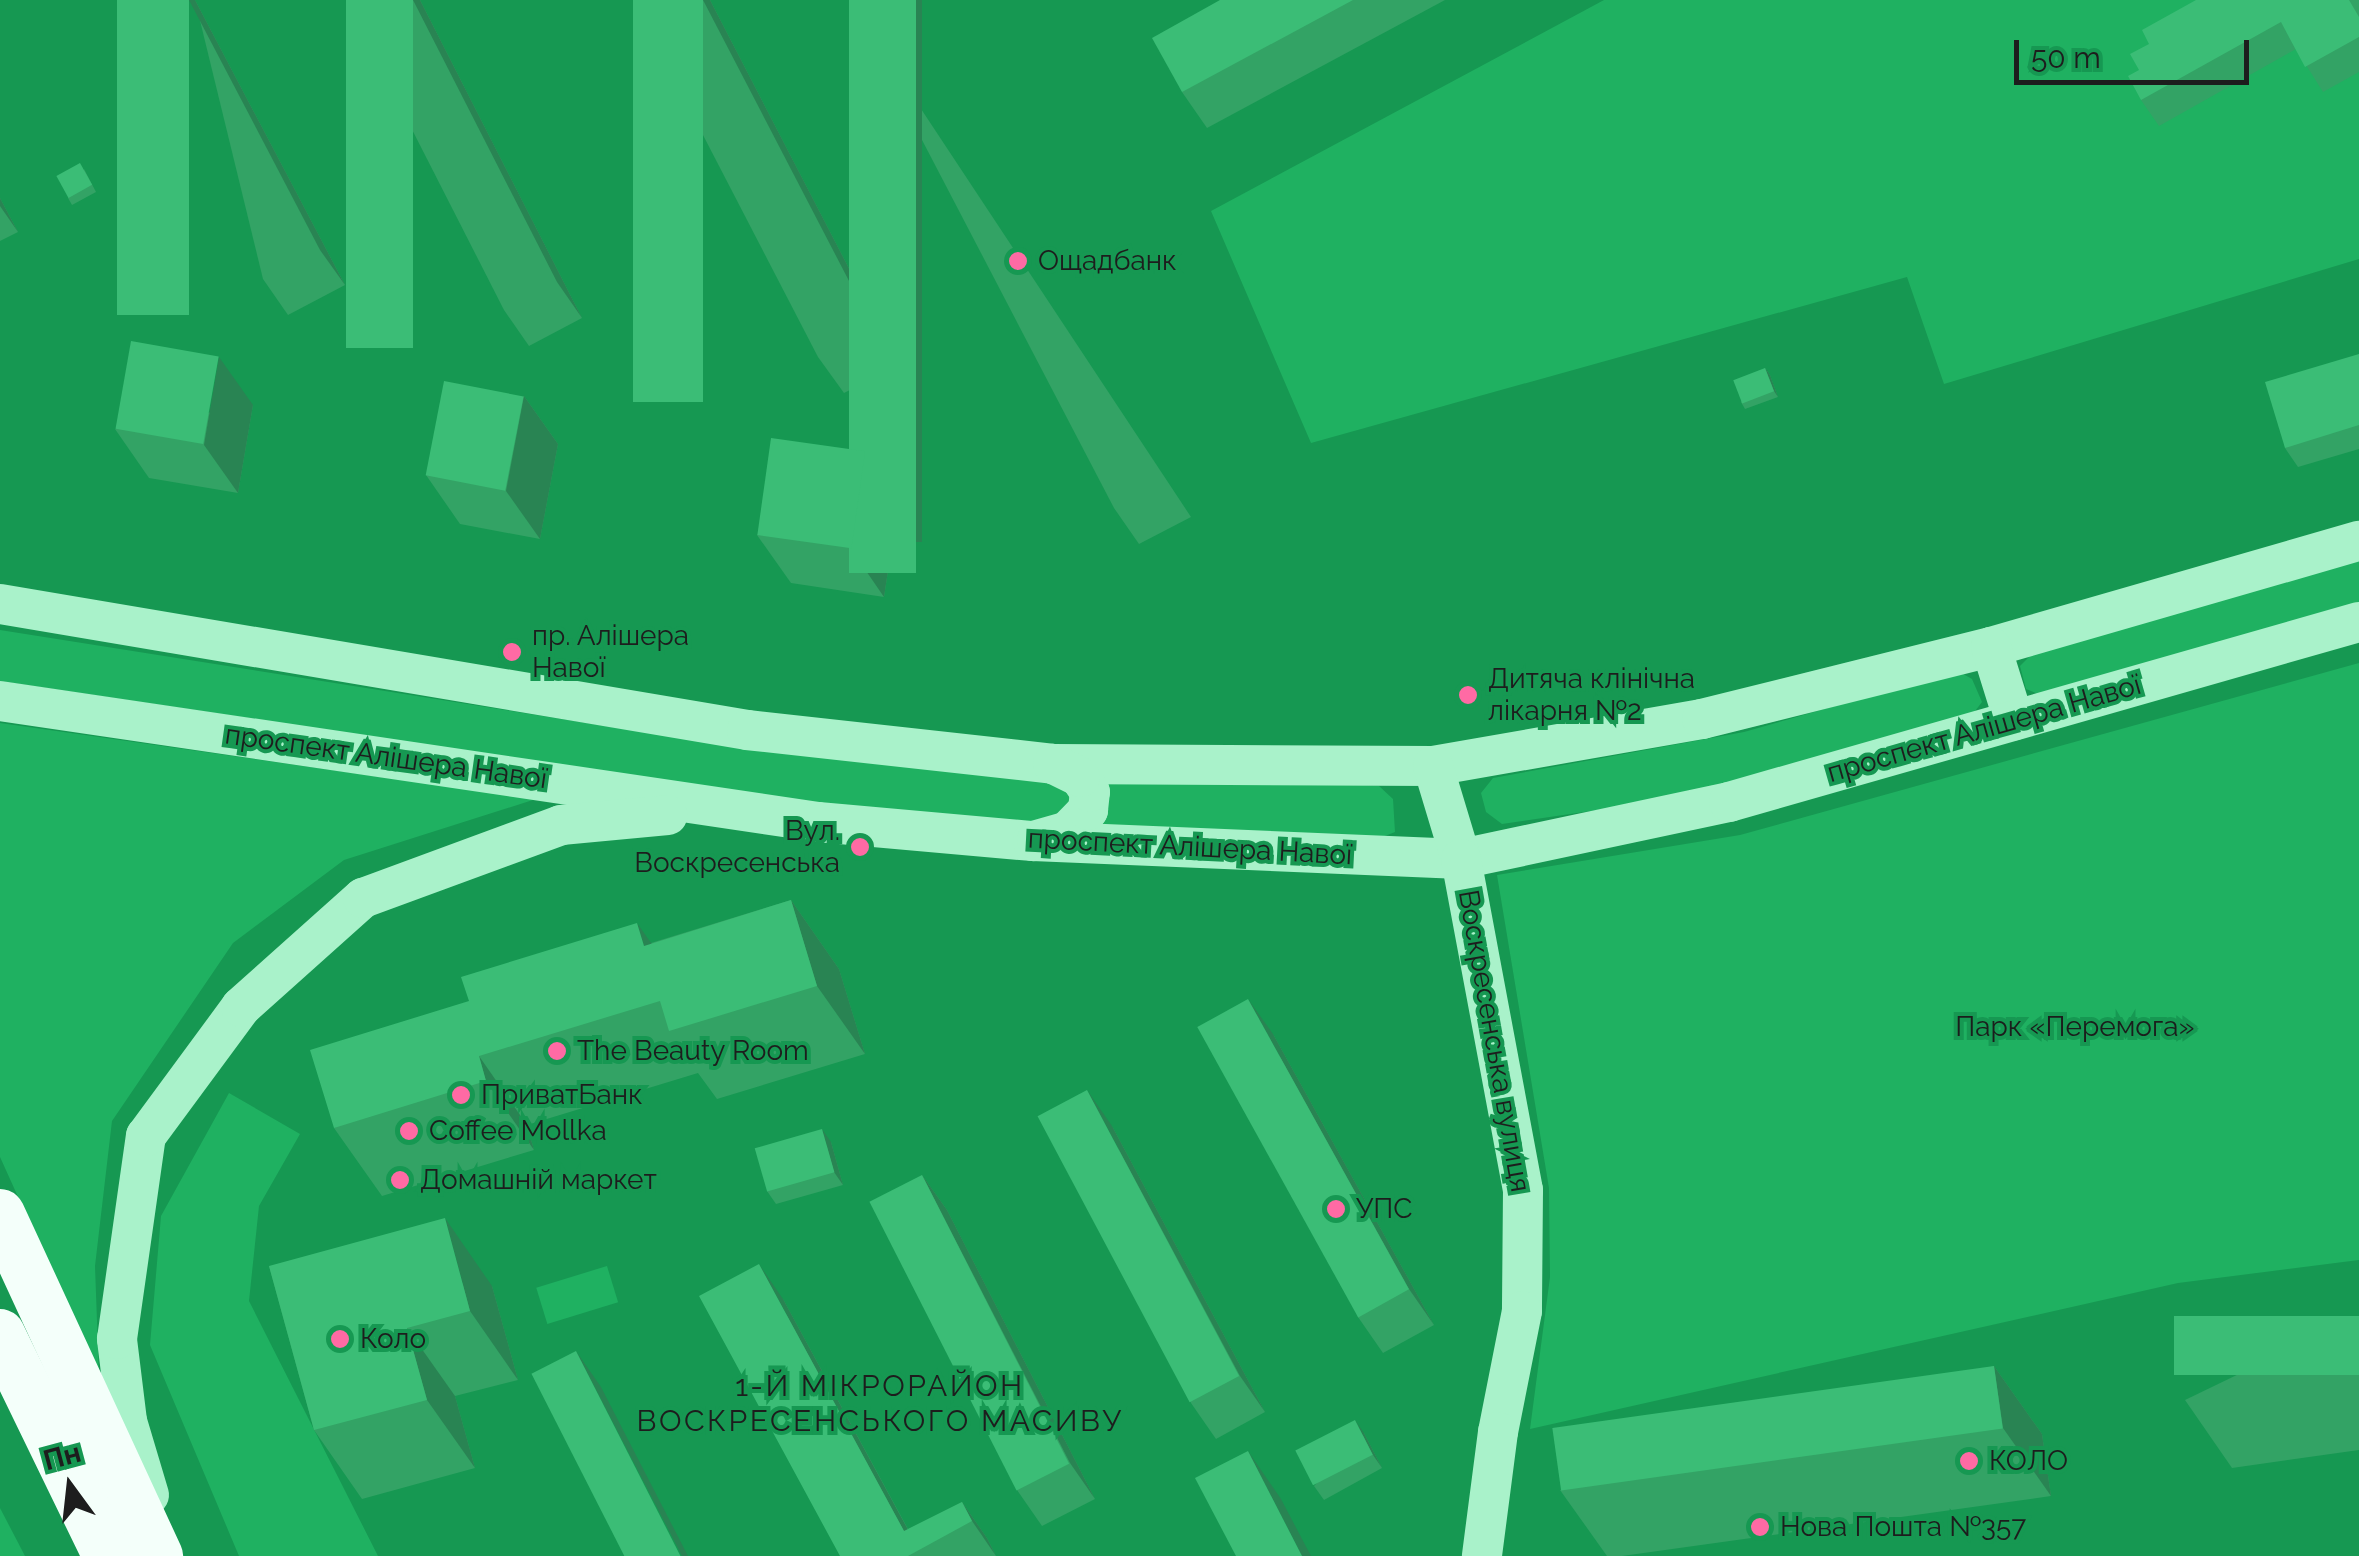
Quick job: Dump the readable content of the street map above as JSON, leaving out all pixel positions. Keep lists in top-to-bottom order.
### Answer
{
  "streets": {
    "street": ["проспект Алішера Навої", "Воскресенська вулиця"]
  },
  "crossings": [
    ["проспект Алішера Навої", "Воскресенська вулиця"]
  ],
  "districts": ["1-Й МІКРОРАЙОН ВОСКРЕСЕНСЬКОГО МАСИВУ"],
  "parks": ["Парк «Перемога»"],
  "places": [
    "Ощадбанк",
    "пр. Алішера Навої",
    "Дитяча клінічна лікарня №2",
    "Вул. Воскресенська",
    "The Beauty Room",
    "ПриватБанк",
    "Coffee Mollka",
    "Домашній маркет",
    "УПС",
    "Коло",
    "КОЛО",
    "Нова Пошта №357"
  ],
  "scale_bar": "50 m",
  "north": "top"
}
